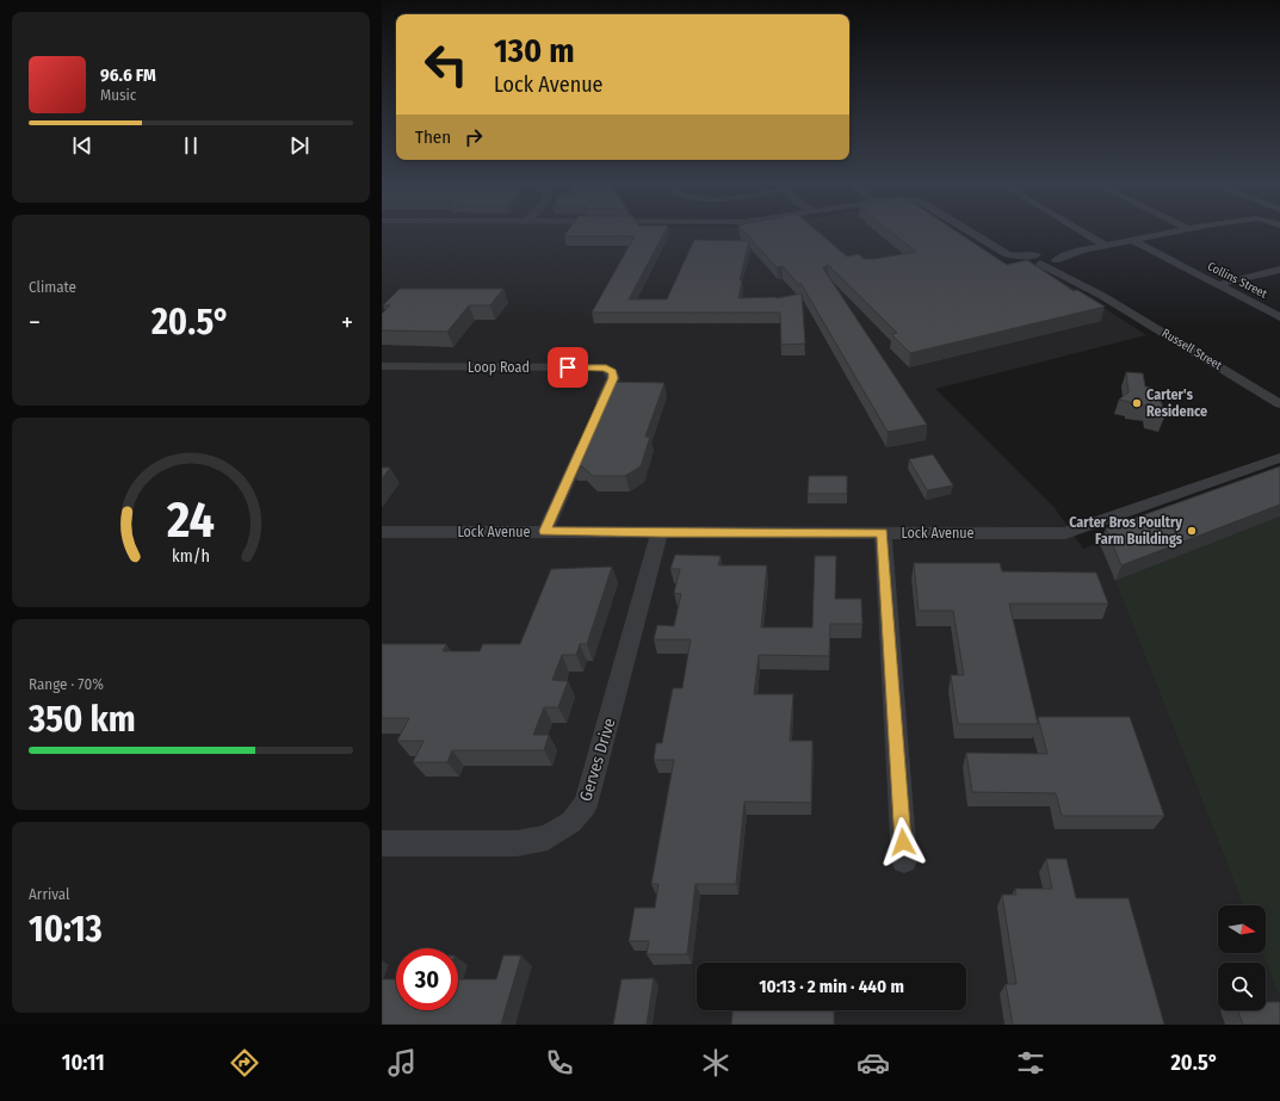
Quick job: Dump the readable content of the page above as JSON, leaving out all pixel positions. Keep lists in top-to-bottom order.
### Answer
{
  "streets": {
    "street": [
      "Collins Street",
      "Russell Street",
      "Loop Road",
      "Lock Avenue",
      "Gerves Drive"
    ]
  },
  "crossings": [
    ["Lock Avenue", "Gerves Drive"]
  ],
  "places": ["Carter's Residence", "Carter Bros Poultry Farm Buildings"],
  "north": "right",
  "page": {
    "turn": ["130 m", "Lock Avenue"],
    "song": ["96.6 FM", "Music"],
    "then": "Then",
    "tile": [
      "Climate",
      ["Range · 70%", "350 km"],
      ["Arrival", "10:13"]
    ],
    "heat": ["−", "20.5°", "+"],
    "limit": "30",
    "trip": "10:13 · 2 min · 440 m",
    "tabs": ["10:11", "20.5°"],
    "gauge": ["24", "km/h"]
  }
}
